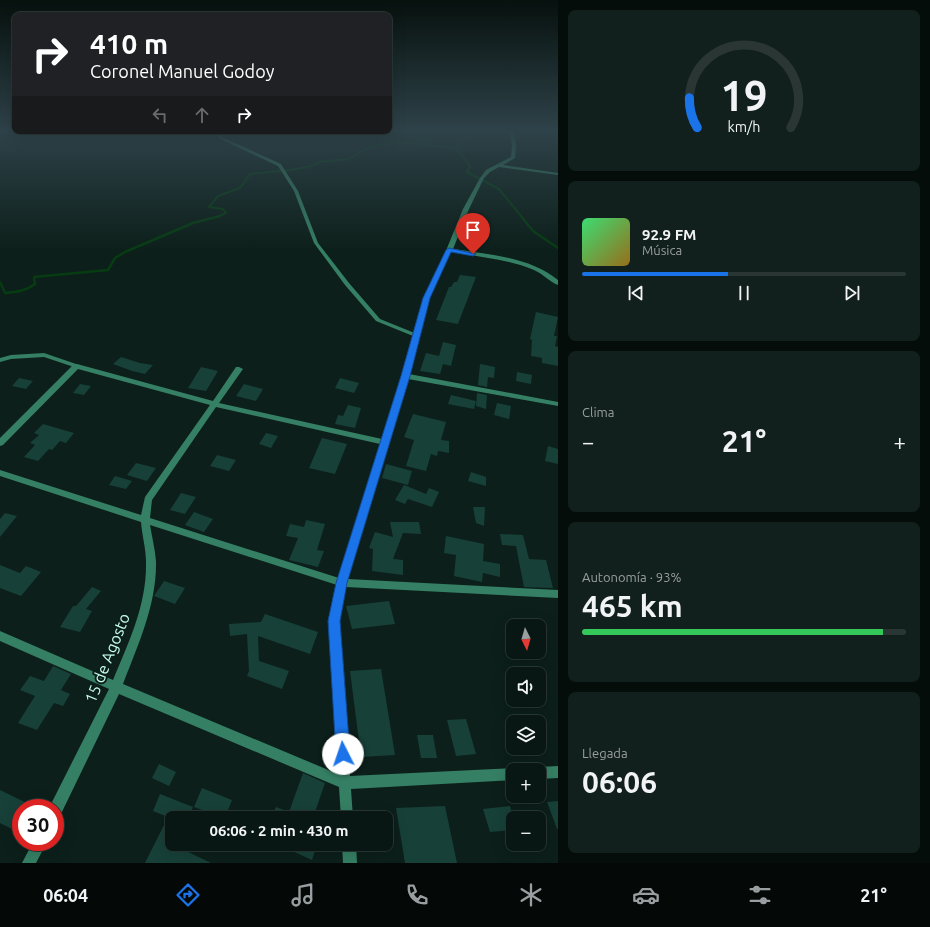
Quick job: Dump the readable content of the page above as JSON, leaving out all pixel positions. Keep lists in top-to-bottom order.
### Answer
{
  "streets": {
    "street": ["15 de Agosto"]
  },
  "north": "bottom",
  "page": {
    "turn": ["410 m", "Coronel Manuel Godoy"],
    "song": ["92.9 FM", "Música"],
    "tile": [
      "Clima",
      ["Autonomía · 93%", "465 km"],
      ["Llegada", "06:06"]
    ],
    "heat": ["−", "21°", "+"],
    "map_buttons": ["+", "−"],
    "limit": "30",
    "trip": "06:06 · 2 min · 430 m",
    "tabs": ["06:04", "21°"],
    "gauge": ["19", "km/h"]
  }
}
